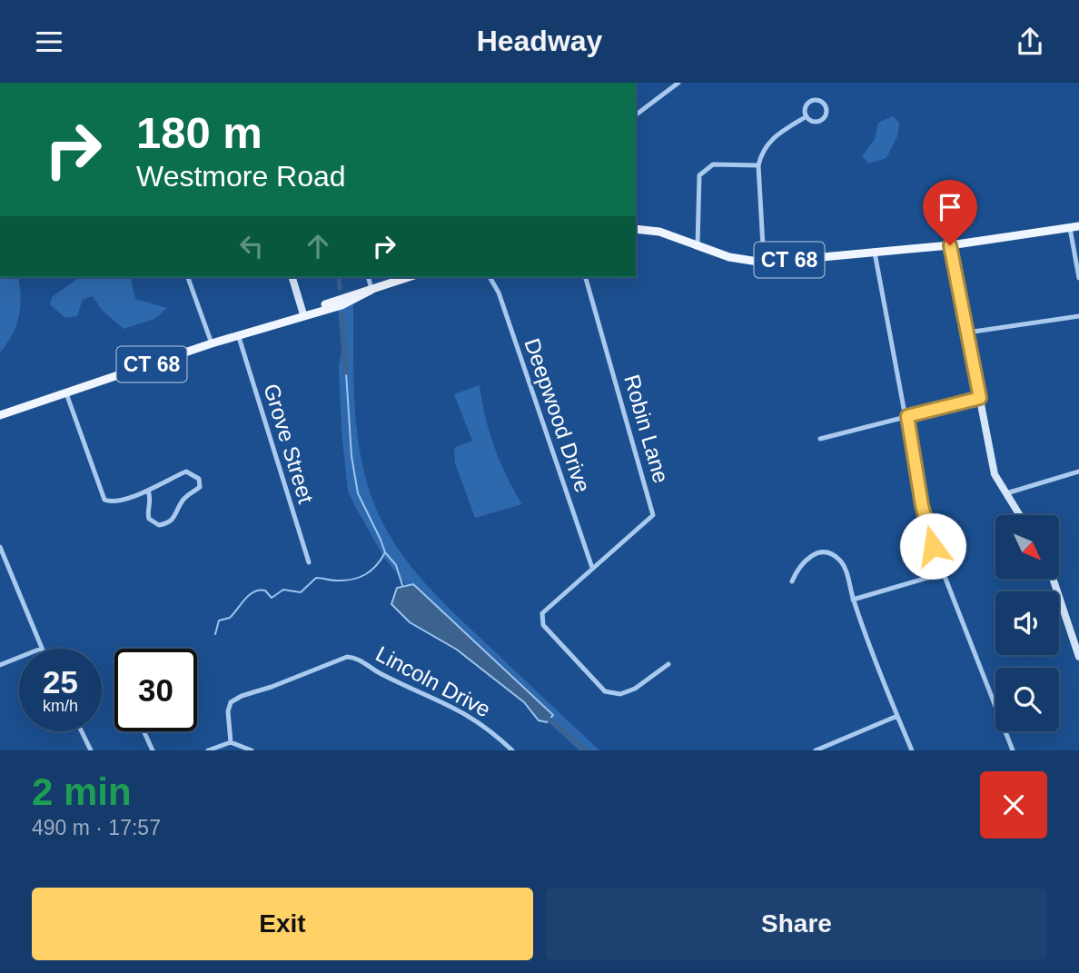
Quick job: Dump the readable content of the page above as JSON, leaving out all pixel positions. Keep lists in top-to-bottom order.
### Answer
{
  "streets": {
    "main road": ["CT 68"],
    "street": [
      "Deepwood Drive",
      "Robin Lane",
      "Grove Street",
      "Lincoln Drive"
    ]
  },
  "crossings": [
    ["CT 68", "Grove Street"],
    ["Deepwood Drive", "Robin Lane"]
  ],
  "north": "bottom right",
  "page": {
    "header": "Headway",
    "turn": ["180 m", "Westmore Road"],
    "speed": "25 km/h",
    "limit": "30",
    "heading": ["2 min", "490 m · 17:57"],
    "buttons": ["Exit", "Share"]
  }
}
